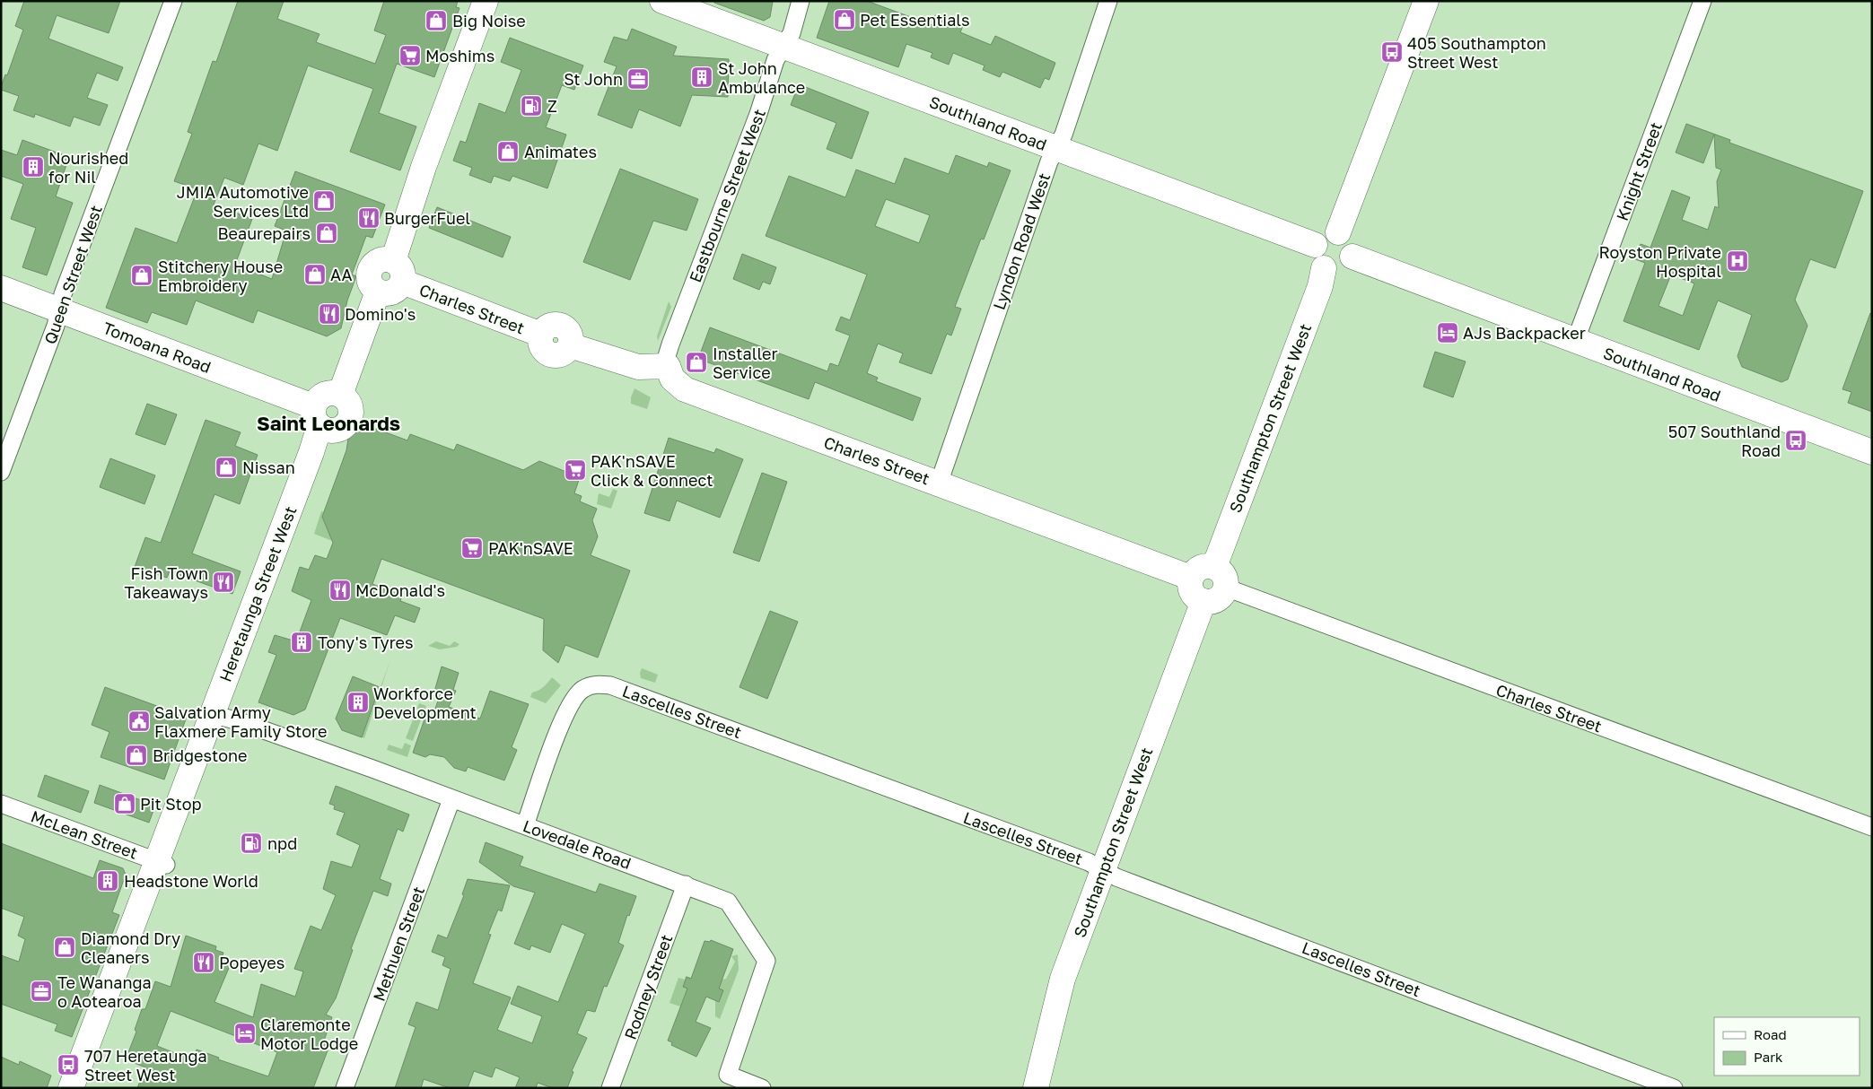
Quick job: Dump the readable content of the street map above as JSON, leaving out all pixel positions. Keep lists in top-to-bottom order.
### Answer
{
  "streets": {
    "main road": [
      "Southland Road",
      "Charles Street",
      "Tomoana Road",
      "Southampton Street West",
      "Heretaunga Street West"
    ],
    "street": [
      "Knight Street",
      "Eastbourne Street West",
      "Lyndon Road West",
      "Queen Street West",
      "Lascelles Street",
      "McLean Street",
      "Lovedale Road",
      "Methuen Street",
      "Rodney Street"
    ]
  },
  "crossings": [
    ["Southland Road", "Knight Street"],
    ["Southland Road", "Eastbourne Street West"],
    ["Southland Road", "Lyndon Road West"],
    ["Southland Road", "Southampton Street West"],
    ["Eastbourne Street West", "Charles Street"],
    ["Lyndon Road West", "Charles Street"],
    ["Queen Street West", "Tomoana Road"],
    ["Charles Street", "Southampton Street West"],
    ["Tomoana Road", "Heretaunga Street West"],
    ["Southampton Street West", "Lascelles Street"],
    ["Heretaunga Street West", "McLean Street"],
    ["Heretaunga Street West", "Lovedale Road"],
    ["Lascelles Street", "Lovedale Road"],
    ["Lovedale Road", "Methuen Street"],
    ["Lovedale Road", "Rodney Street"]
  ],
  "districts": ["Saint Leonards"],
  "places": {
    "shop": [
      "Pet Essentials",
      "Big Noise",
      "Animates",
      "JMIA Automotive Services Ltd",
      "Beaurepairs",
      "AA",
      "Stitchery House Embroidery",
      "Installer Service",
      "Nissan",
      "Bridgestone",
      "Pit Stop",
      "Diamond Dry Cleaners"
    ],
    "bus stop": ["405 Southampton Street West", "507 Southland Road", "707 Heretaunga Street West"],
    "supermarket": ["Moshims", "PAK'nSAVE Click & Connect", "PAK'nSAVE"],
    "building": [
      "St John Ambulance",
      "Nourished for Nil",
      "Tony's Tyres",
      "Workforce Development",
      "Headstone World"
    ],
    "office": ["St John", "Te Wananga o Aotearoa"],
    "fuel station": ["Z", "npd"],
    "restaurant": [
      "BurgerFuel",
      "Domino's",
      "Fish Town Takeaways",
      "McDonald's",
      "Popeyes"
    ],
    "hospital": ["Royston Private Hospital"],
    "hotel": ["AJs Backpacker", "Claremonte Motor Lodge"],
    "public building": ["Salvation Army Flaxmere Family Store"]
  },
  "legend": ["Road", "Park"]
}
